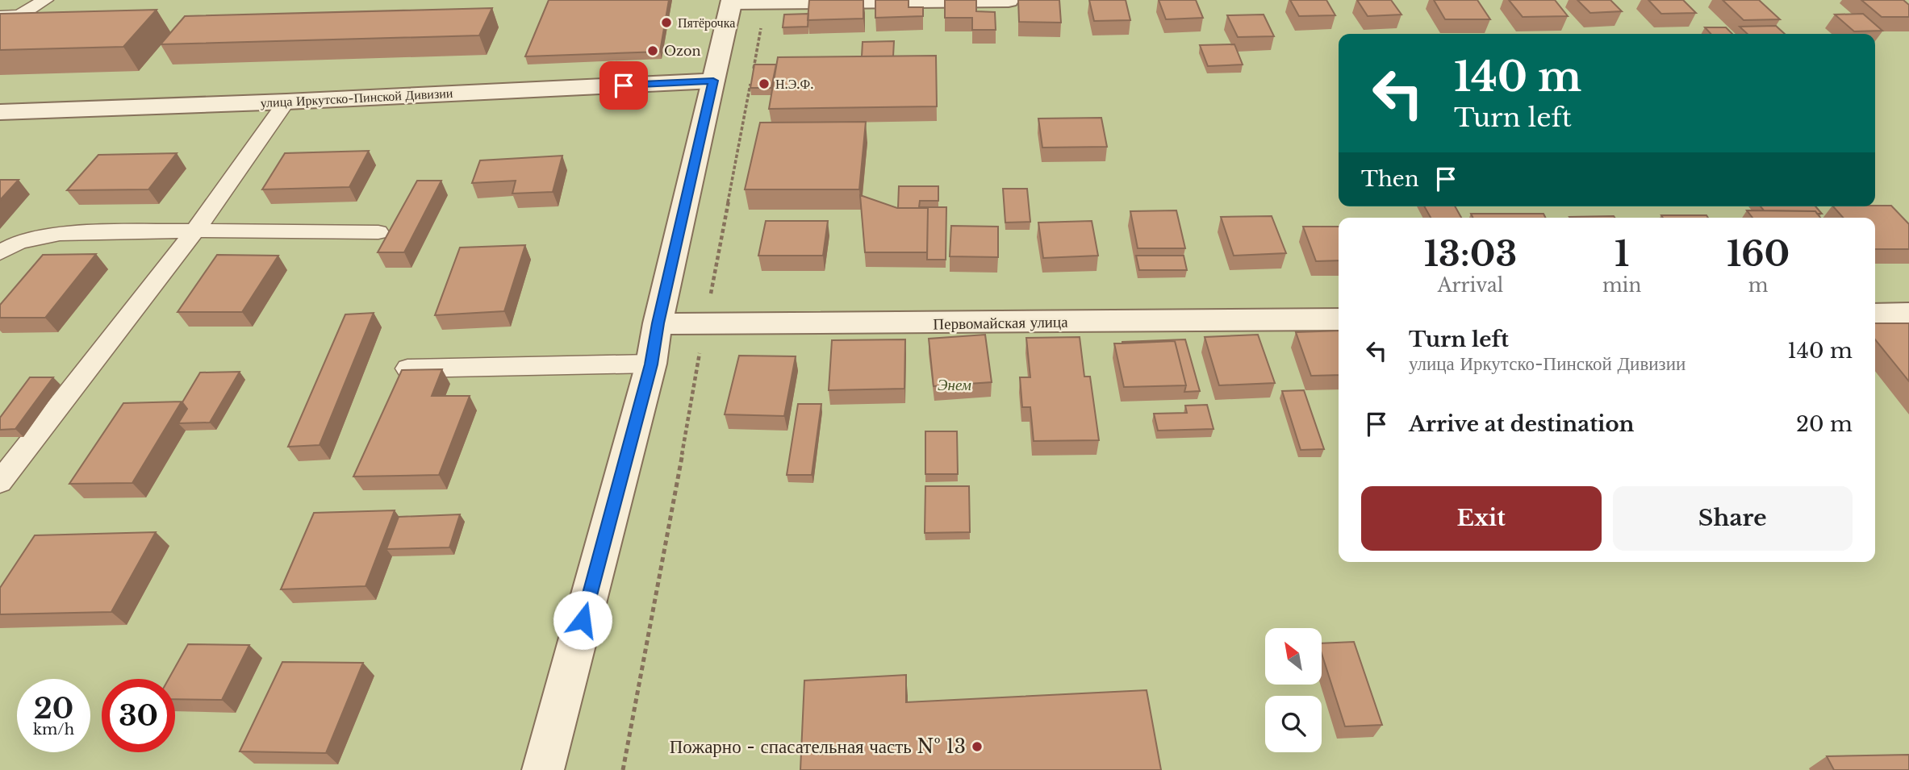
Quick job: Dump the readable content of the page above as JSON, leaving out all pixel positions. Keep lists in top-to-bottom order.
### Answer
{
  "streets": {
    "street": ["улица Иркутско-Пинской Дивизии", "Первомайская улица"]
  },
  "parks": ["Энем"],
  "places": [
    "Пятёрочка",
    "Ozon",
    "Н.Э.Ф.",
    "Пожарно - спасательная часть № 13"
  ],
  "north": "top left",
  "page": {
    "turn": ["140 m", "Turn left"],
    "then": "Then",
    "eta": [
      "13:03",
      "Arrival",
      "1",
      "min",
      "160",
      "m"
    ],
    "list": [
      {
        "name": "Turn left",
        "note": "улица Иркутско-Пинской Дивизии",
        "value": "140 m"
      },
      {
        "name": "Arrive at destination",
        "value": "20 m"
      }
    ],
    "buttons": ["Exit", "Share"],
    "speed": "20 km/h",
    "limit": "30"
  }
}
